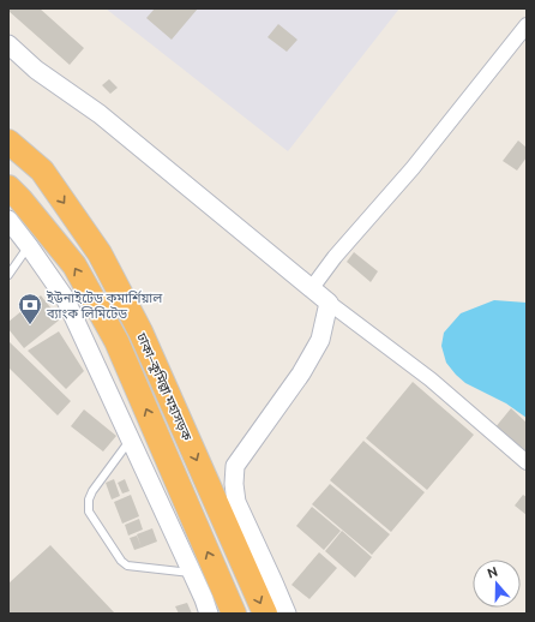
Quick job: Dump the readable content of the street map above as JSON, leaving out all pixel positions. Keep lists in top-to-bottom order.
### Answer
{
  "streets": {
    "highway": ["ঢাকা–কুমিল্লা মহাসড়ক"]
  },
  "places": {
    "bank": ["ইউনাইটেড কমার্শিয়াল ব্যাংক লিমিটেড"]
  },
  "north": "top"
}
